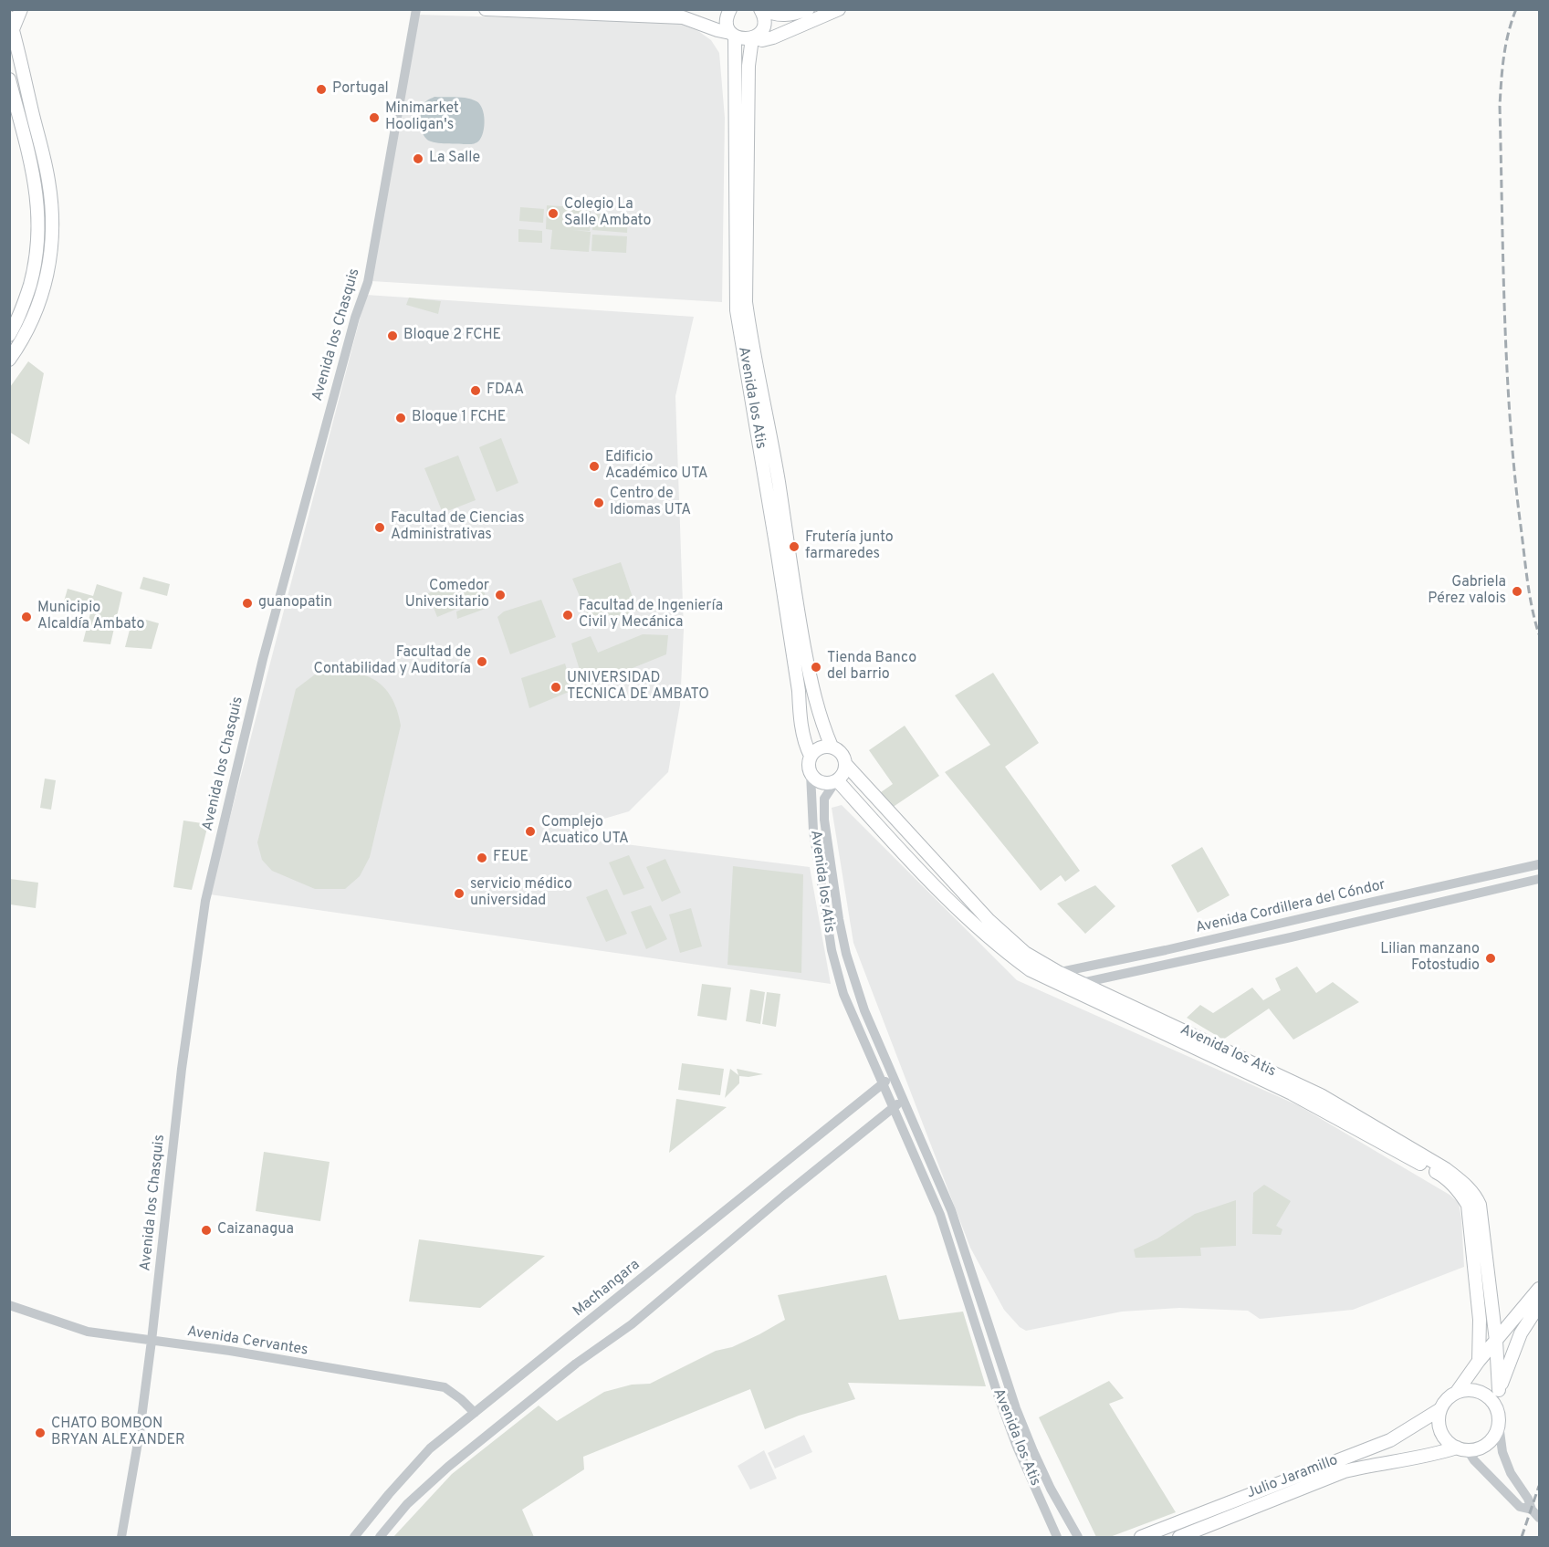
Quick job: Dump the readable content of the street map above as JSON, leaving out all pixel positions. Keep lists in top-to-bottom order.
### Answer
{
  "streets": {
    "main road": ["Avenida los Atis", "Julio Jaramillo"],
    "street": [
      "Avenida los Chasquis",
      "Avenida Cordillera del Cóndor",
      "Machangara",
      "Avenida Cervantes"
    ]
  },
  "crossings": [
    ["Avenida los Chasquis", "Avenida Cervantes"],
    ["Avenida los Atis", "Avenida Cordillera del Cóndor"],
    ["Avenida los Atis", "Machangara"],
    ["Avenida los Atis", "Julio Jaramillo"],
    ["Machangara", "Avenida Cervantes"]
  ],
  "places": [
    "Portugal",
    "Minimarket Hooligan's",
    "La Salle",
    "Colegio La Salle Ambato",
    "Bloque 2 FCHE",
    "FDAA",
    "Bloque 1 FCHE",
    "Edificio Académico UTA",
    "Centro de Idiomas UTA",
    "Facultad de Ciencias Administrativas",
    "Frutería junto farmaredes",
    "Gabriela Pérez valois",
    "Comedor Universitario",
    "guanopatin",
    "Facultad de Ingeniería Civil y Mecánica",
    "Municipio Alcaldía Ambato",
    "Facultad de Contabilidad y Auditoría",
    "Tienda Banco del barrio",
    "UNIVERSIDAD TECNICA DE AMBATO",
    "Complejo Acuatico UTA",
    "FEUE",
    "servicio médico universidad",
    "Lilian manzano Fotostudio",
    "Caizanagua",
    "CHATO BOMBON BRYAN ALEXANDER"
  ]
}
